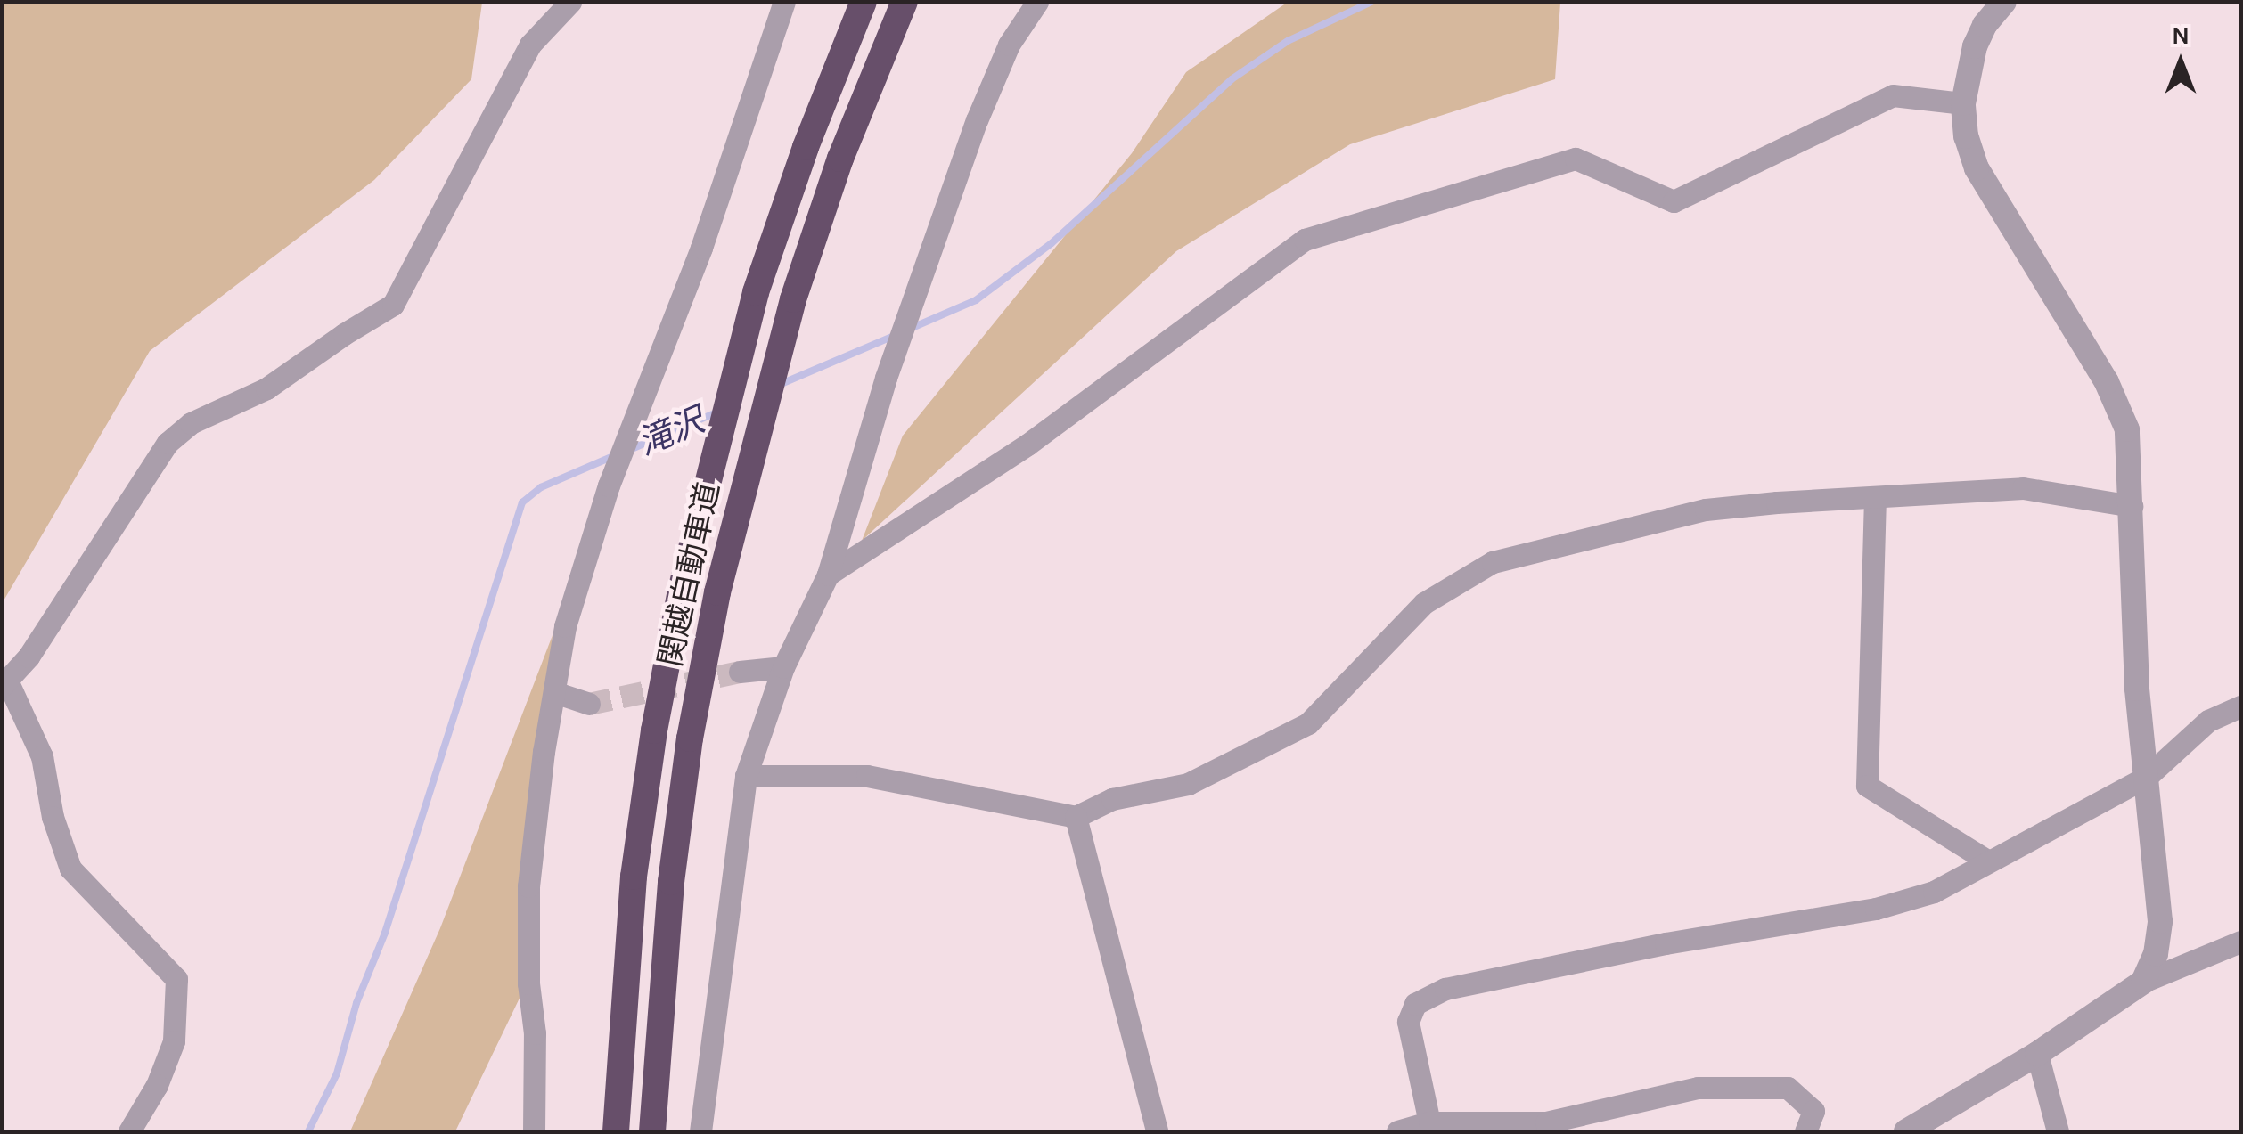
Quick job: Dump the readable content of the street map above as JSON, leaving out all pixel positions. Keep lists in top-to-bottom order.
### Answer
{
  "streets": {
    "highway": ["関越自動車道"]
  },
  "water": ["滝沢"],
  "north": "top"
}
